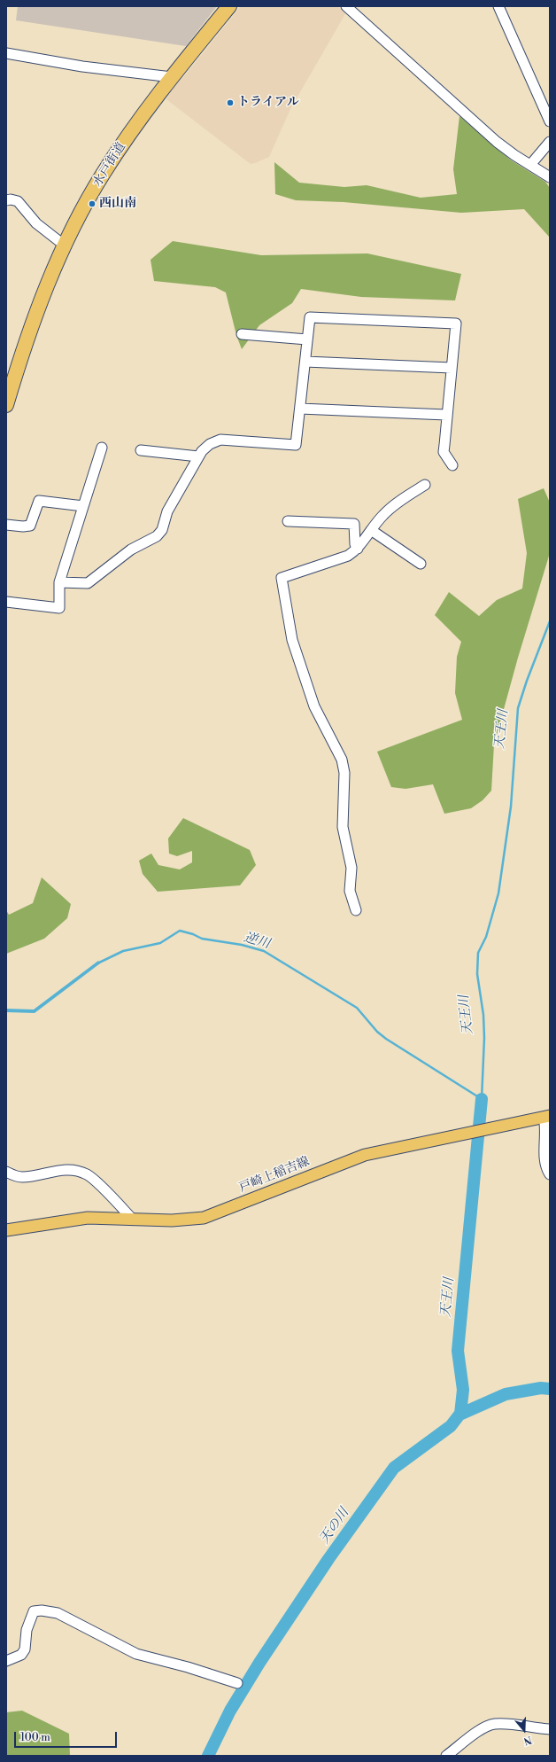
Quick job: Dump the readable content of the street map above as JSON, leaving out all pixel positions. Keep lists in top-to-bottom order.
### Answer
{
  "streets": {
    "highway": ["水戸街道"],
    "main road": ["戸崎上稲吉線"]
  },
  "water": ["天王川", "逆川", "天の川"],
  "places": ["トライアル", "西山南"],
  "scale_bar": "100 m",
  "north": "bottom"
}
